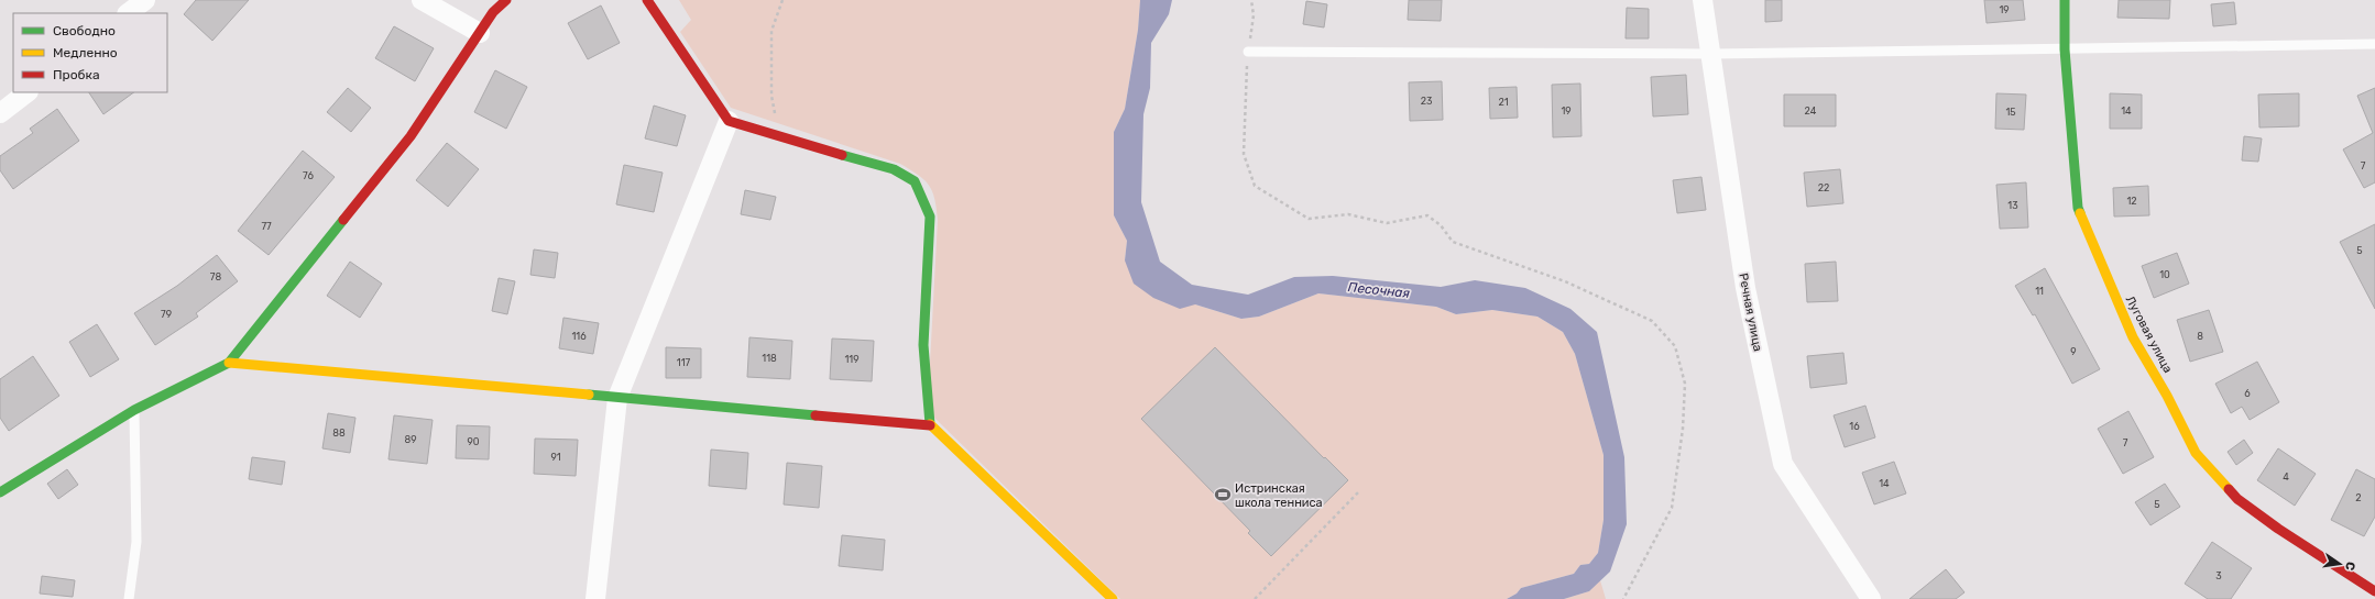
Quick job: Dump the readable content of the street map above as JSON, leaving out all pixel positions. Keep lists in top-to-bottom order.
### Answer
{
  "streets": {
    "street": ["Речная улица", "Луговая улица"]
  },
  "water": ["Песочная"],
  "places": {
    "sports": ["Истринская школа тенниса"]
  },
  "house_numbers": [
    "19",
    "23",
    "21",
    "19",
    "24",
    "14",
    "15",
    "7",
    "76",
    "22",
    "12",
    "13",
    "77",
    "5",
    "10",
    "78",
    "11",
    "79",
    "116",
    "8",
    "9",
    "118",
    "119",
    "117",
    "6",
    "16",
    "88",
    "89",
    "90",
    "7",
    "91",
    "4",
    "14",
    "2",
    "5",
    "3"
  ],
  "legend": ["Свободно", "Медленно", "Пробка"],
  "north": "right"
}
